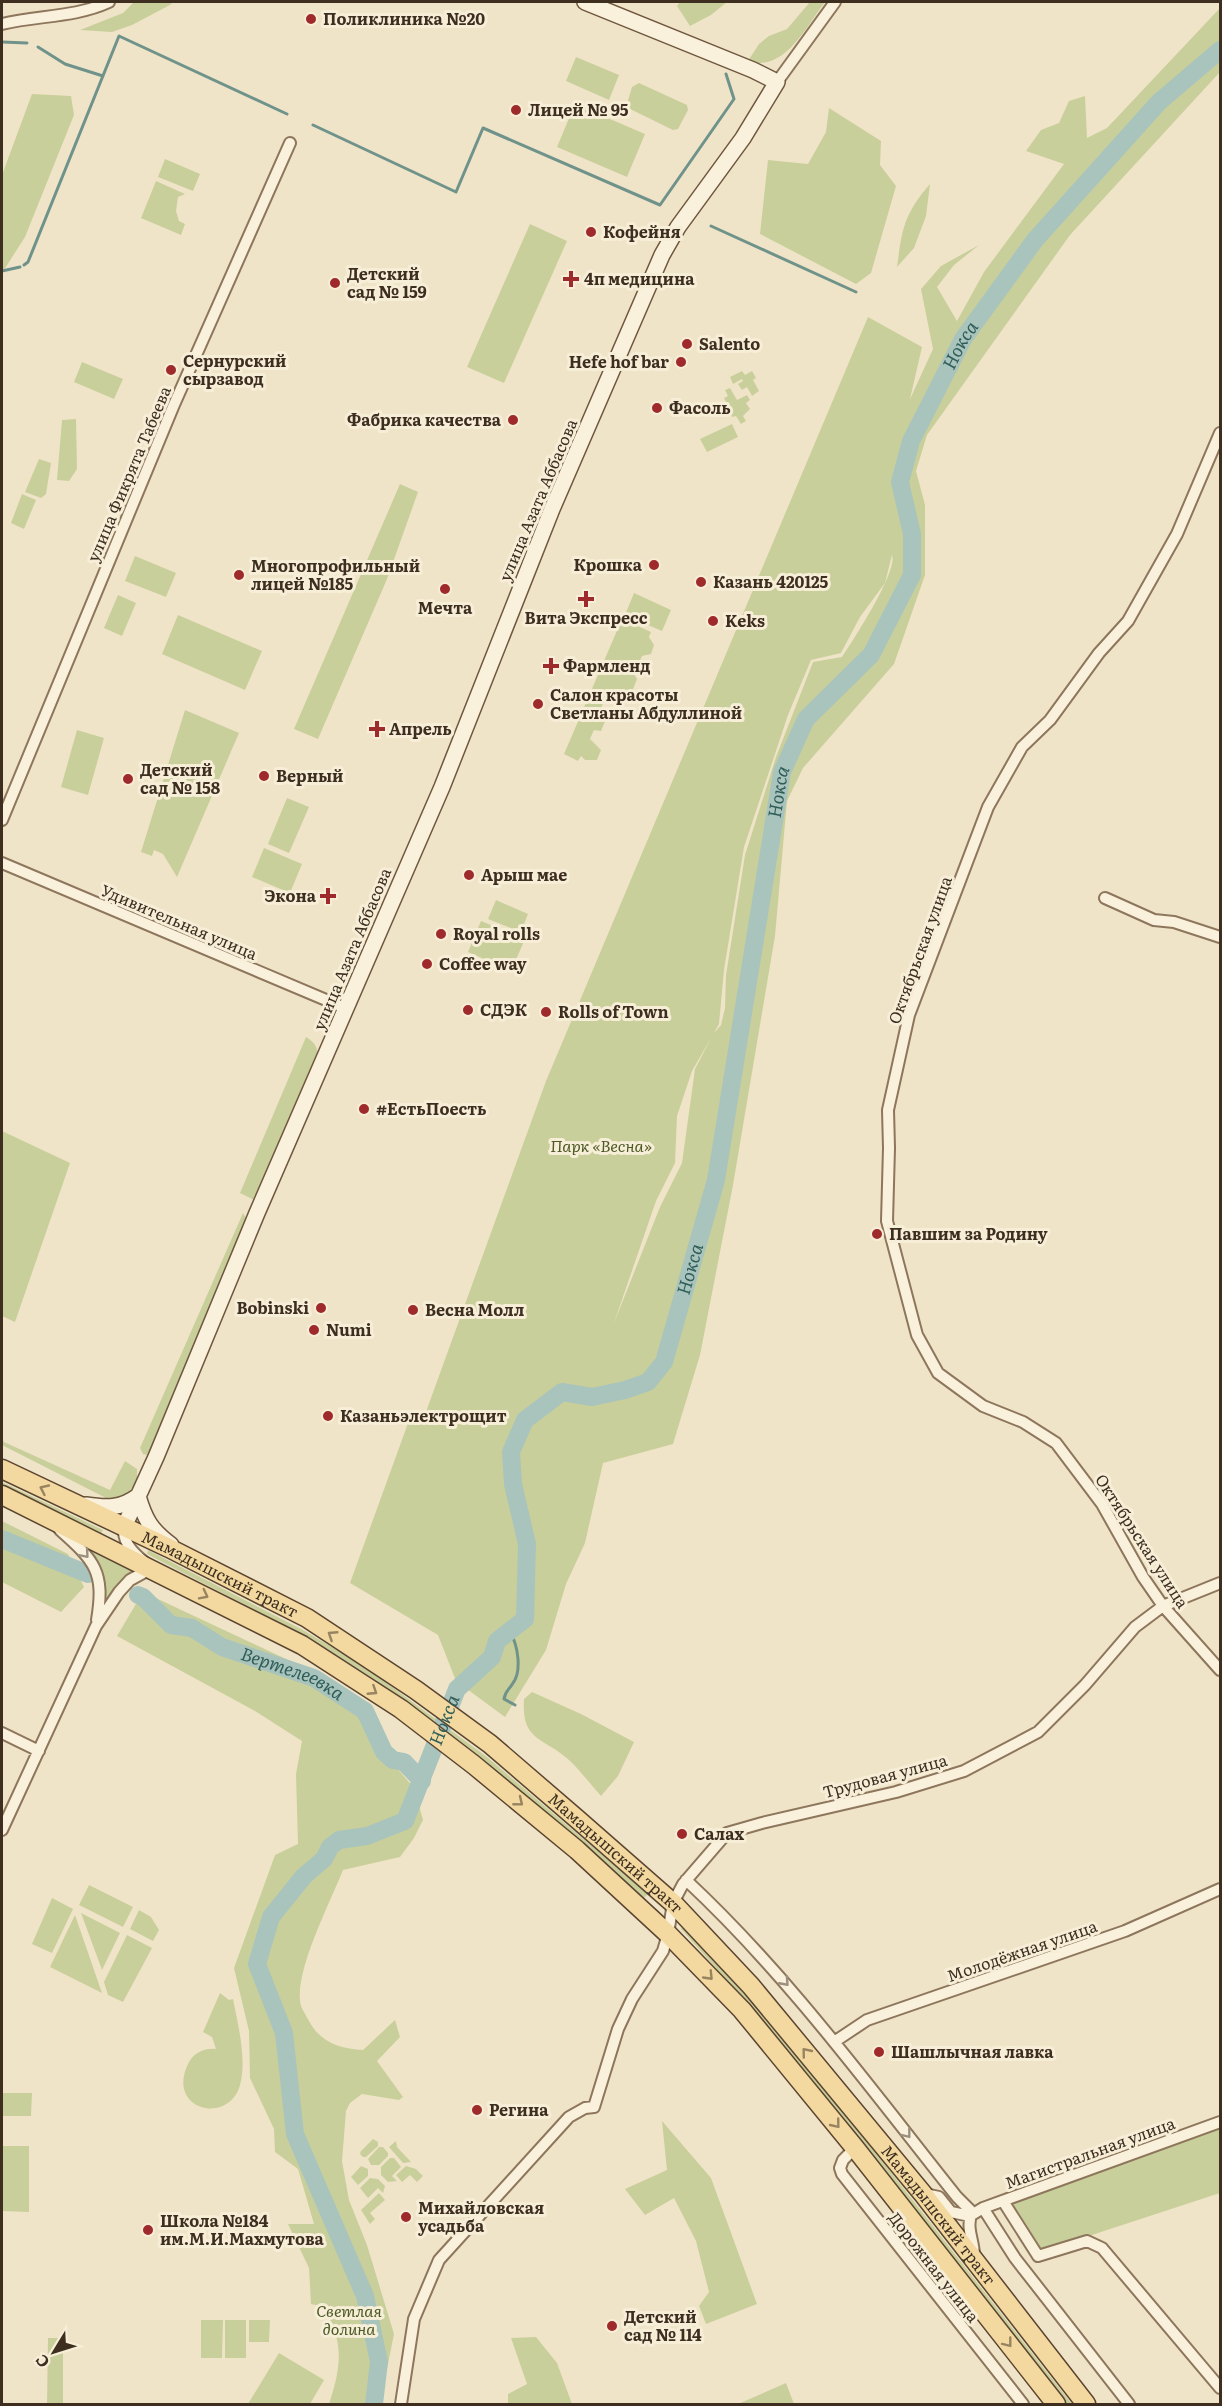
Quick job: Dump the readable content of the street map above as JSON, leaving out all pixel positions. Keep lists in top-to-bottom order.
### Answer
{
  "streets": {
    "main road": ["Мамадышский тракт"],
    "street": [
      "улица Фикрята Табеева",
      "улица Азата Аббасова",
      "Удивительная улица",
      "Октябрьская улица",
      "Трудовая улица",
      "Молодёжная улица",
      "Магистральная улица",
      "Дорожная улица"
    ]
  },
  "crossings": [
    ["улица Азата Аббасова", "Удивительная улица"],
    ["улица Азата Аббасова", "Мамадышский тракт"],
    ["Октябрьская улица", "Трудовая улица"],
    ["Мамадышский тракт", "Трудовая улица"],
    ["Мамадышский тракт", "Дорожная улица"]
  ],
  "water": ["Нокса", "Вертелеевка"],
  "parks": ["Парк «Весна»", "Светлая долина"],
  "places": {
    "other": [
      "Поликлиника №20",
      "Лицей № 95",
      "Кофейня",
      "Детский сад № 159",
      "Salento",
      "Hefe hof bar",
      "Сернурский сырзавод",
      "Фасоль",
      "Фабрика качества",
      "Крошка",
      "Многопрофильный лицей №185",
      "Казань 420125",
      "Мечта",
      "Keks",
      "Салон красоты Светланы Абдуллиной",
      "Верный",
      "Детский сад № 158",
      "Арыш мае",
      "Royal rolls",
      "Coffee way",
      "СДЭК",
      "Rolls of Town",
      "#ЕстьПоесть",
      "Павшим за Родину",
      "Bobinski",
      "Весна Молл",
      "Numi",
      "Казаньэлектрощит",
      "Салах",
      "Шашлычная лавка",
      "Регина",
      "Михайловская усадьба",
      "Школа №184 им.М.И.Махмутова",
      "Детский сад № 114"
    ],
    "health": [
      "4п медицина",
      "Вита Экспресс",
      "Фармленд",
      "Апрель",
      "Экона"
    ]
  },
  "north": "bottom left"
}
